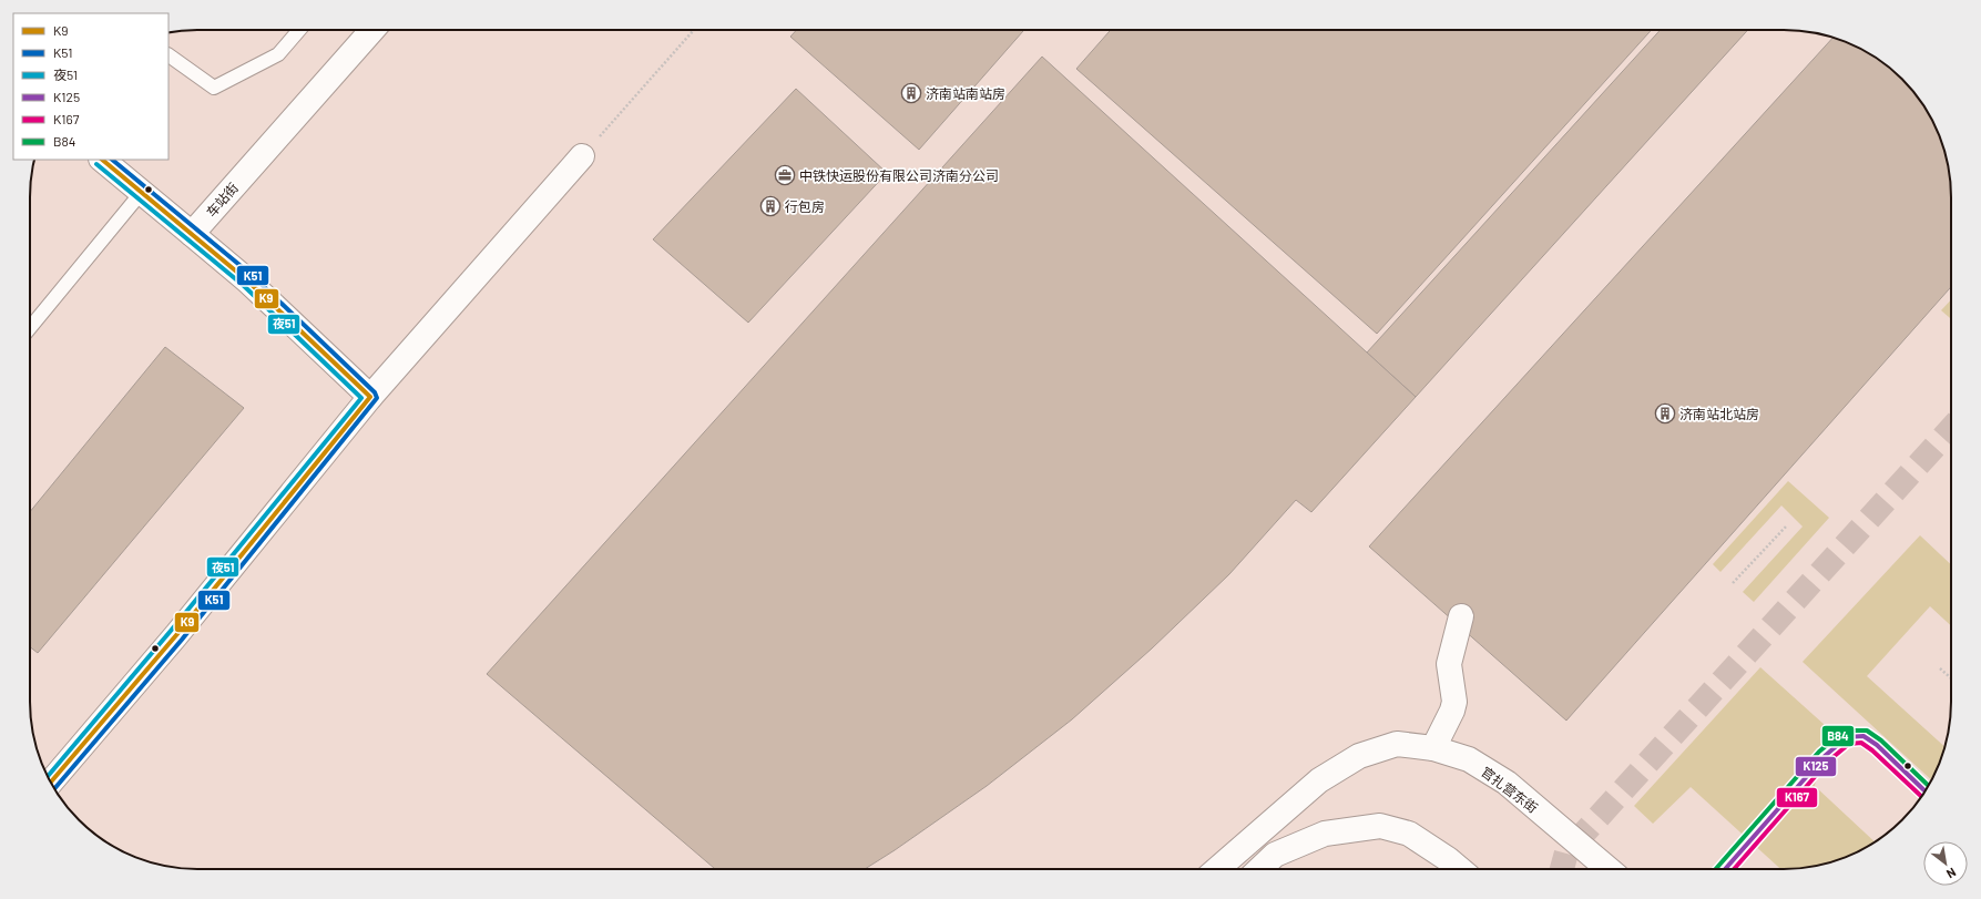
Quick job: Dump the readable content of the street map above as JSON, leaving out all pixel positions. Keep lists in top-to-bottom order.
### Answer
{
  "streets": {
    "street": ["车站街", "官扎营东街"]
  },
  "places": {
    "building": ["济南站南站房", "行包房", "济南站北站房"],
    "office": ["中铁快运股份有限公司济南分公司"]
  },
  "lines": [
    "transit line K9",
    "transit line K51",
    "transit line 夜51",
    "transit line B84",
    "transit line K125",
    "transit line K167"
  ],
  "legend": [
    "K9",
    "K51",
    "夜51",
    "K125",
    "K167",
    "B84"
  ],
  "north": "bottom right"
}
